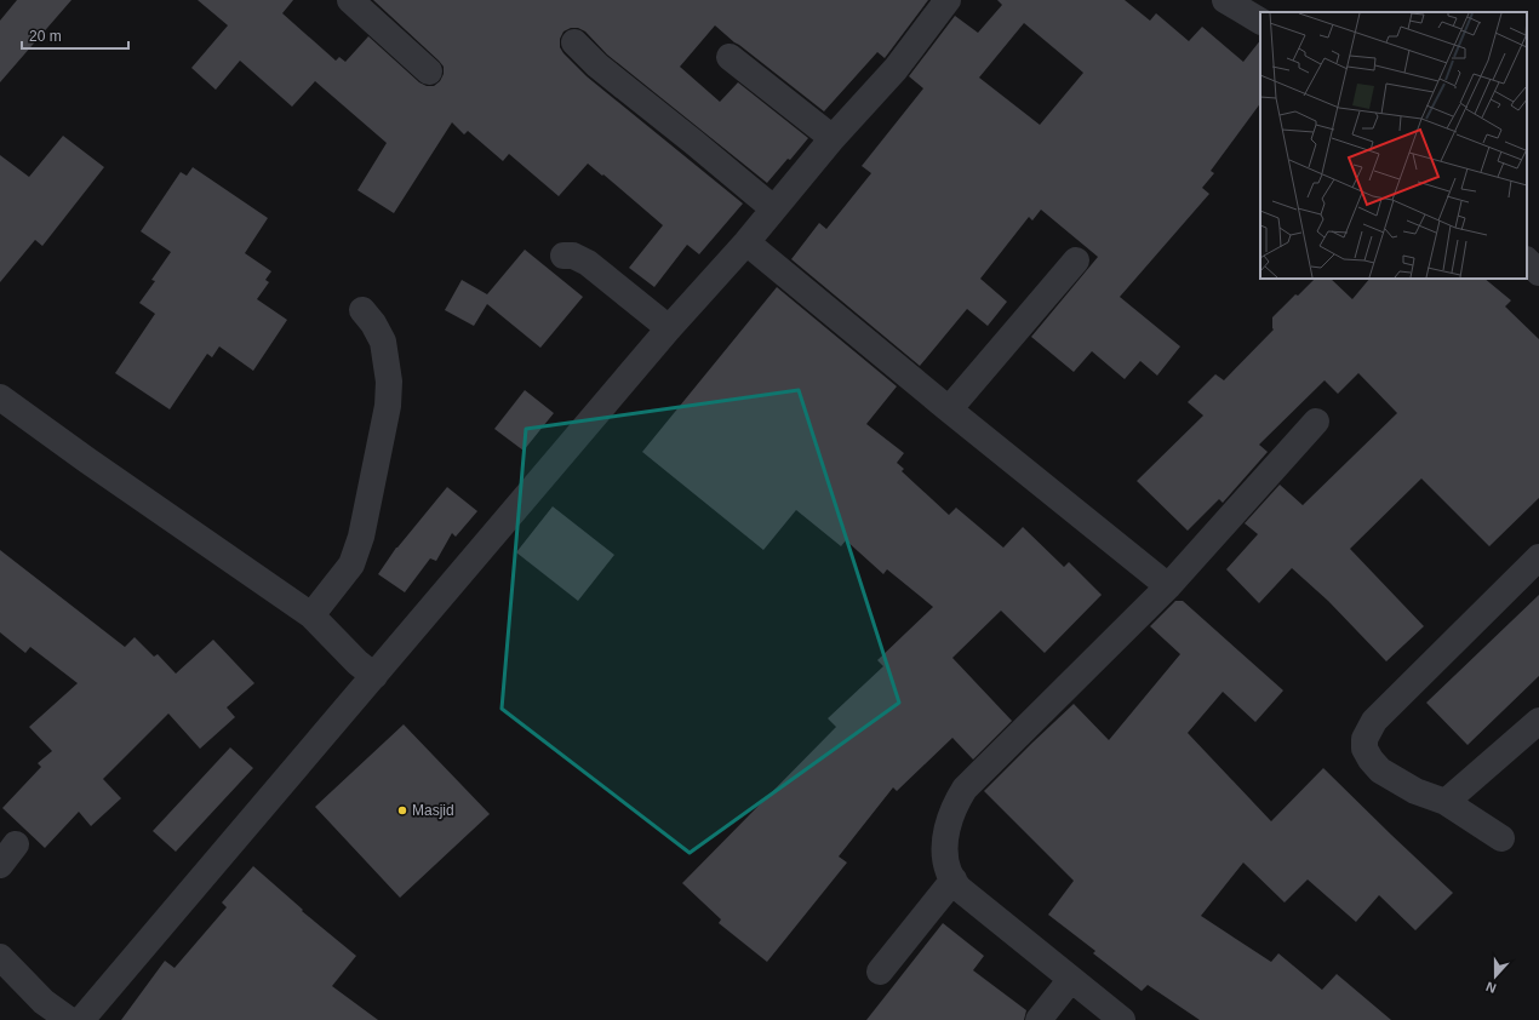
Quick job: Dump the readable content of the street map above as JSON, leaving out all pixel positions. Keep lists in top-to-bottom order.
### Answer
{
  "places": ["Masjid"],
  "scale_bar": "20 m",
  "north": "bottom"
}
